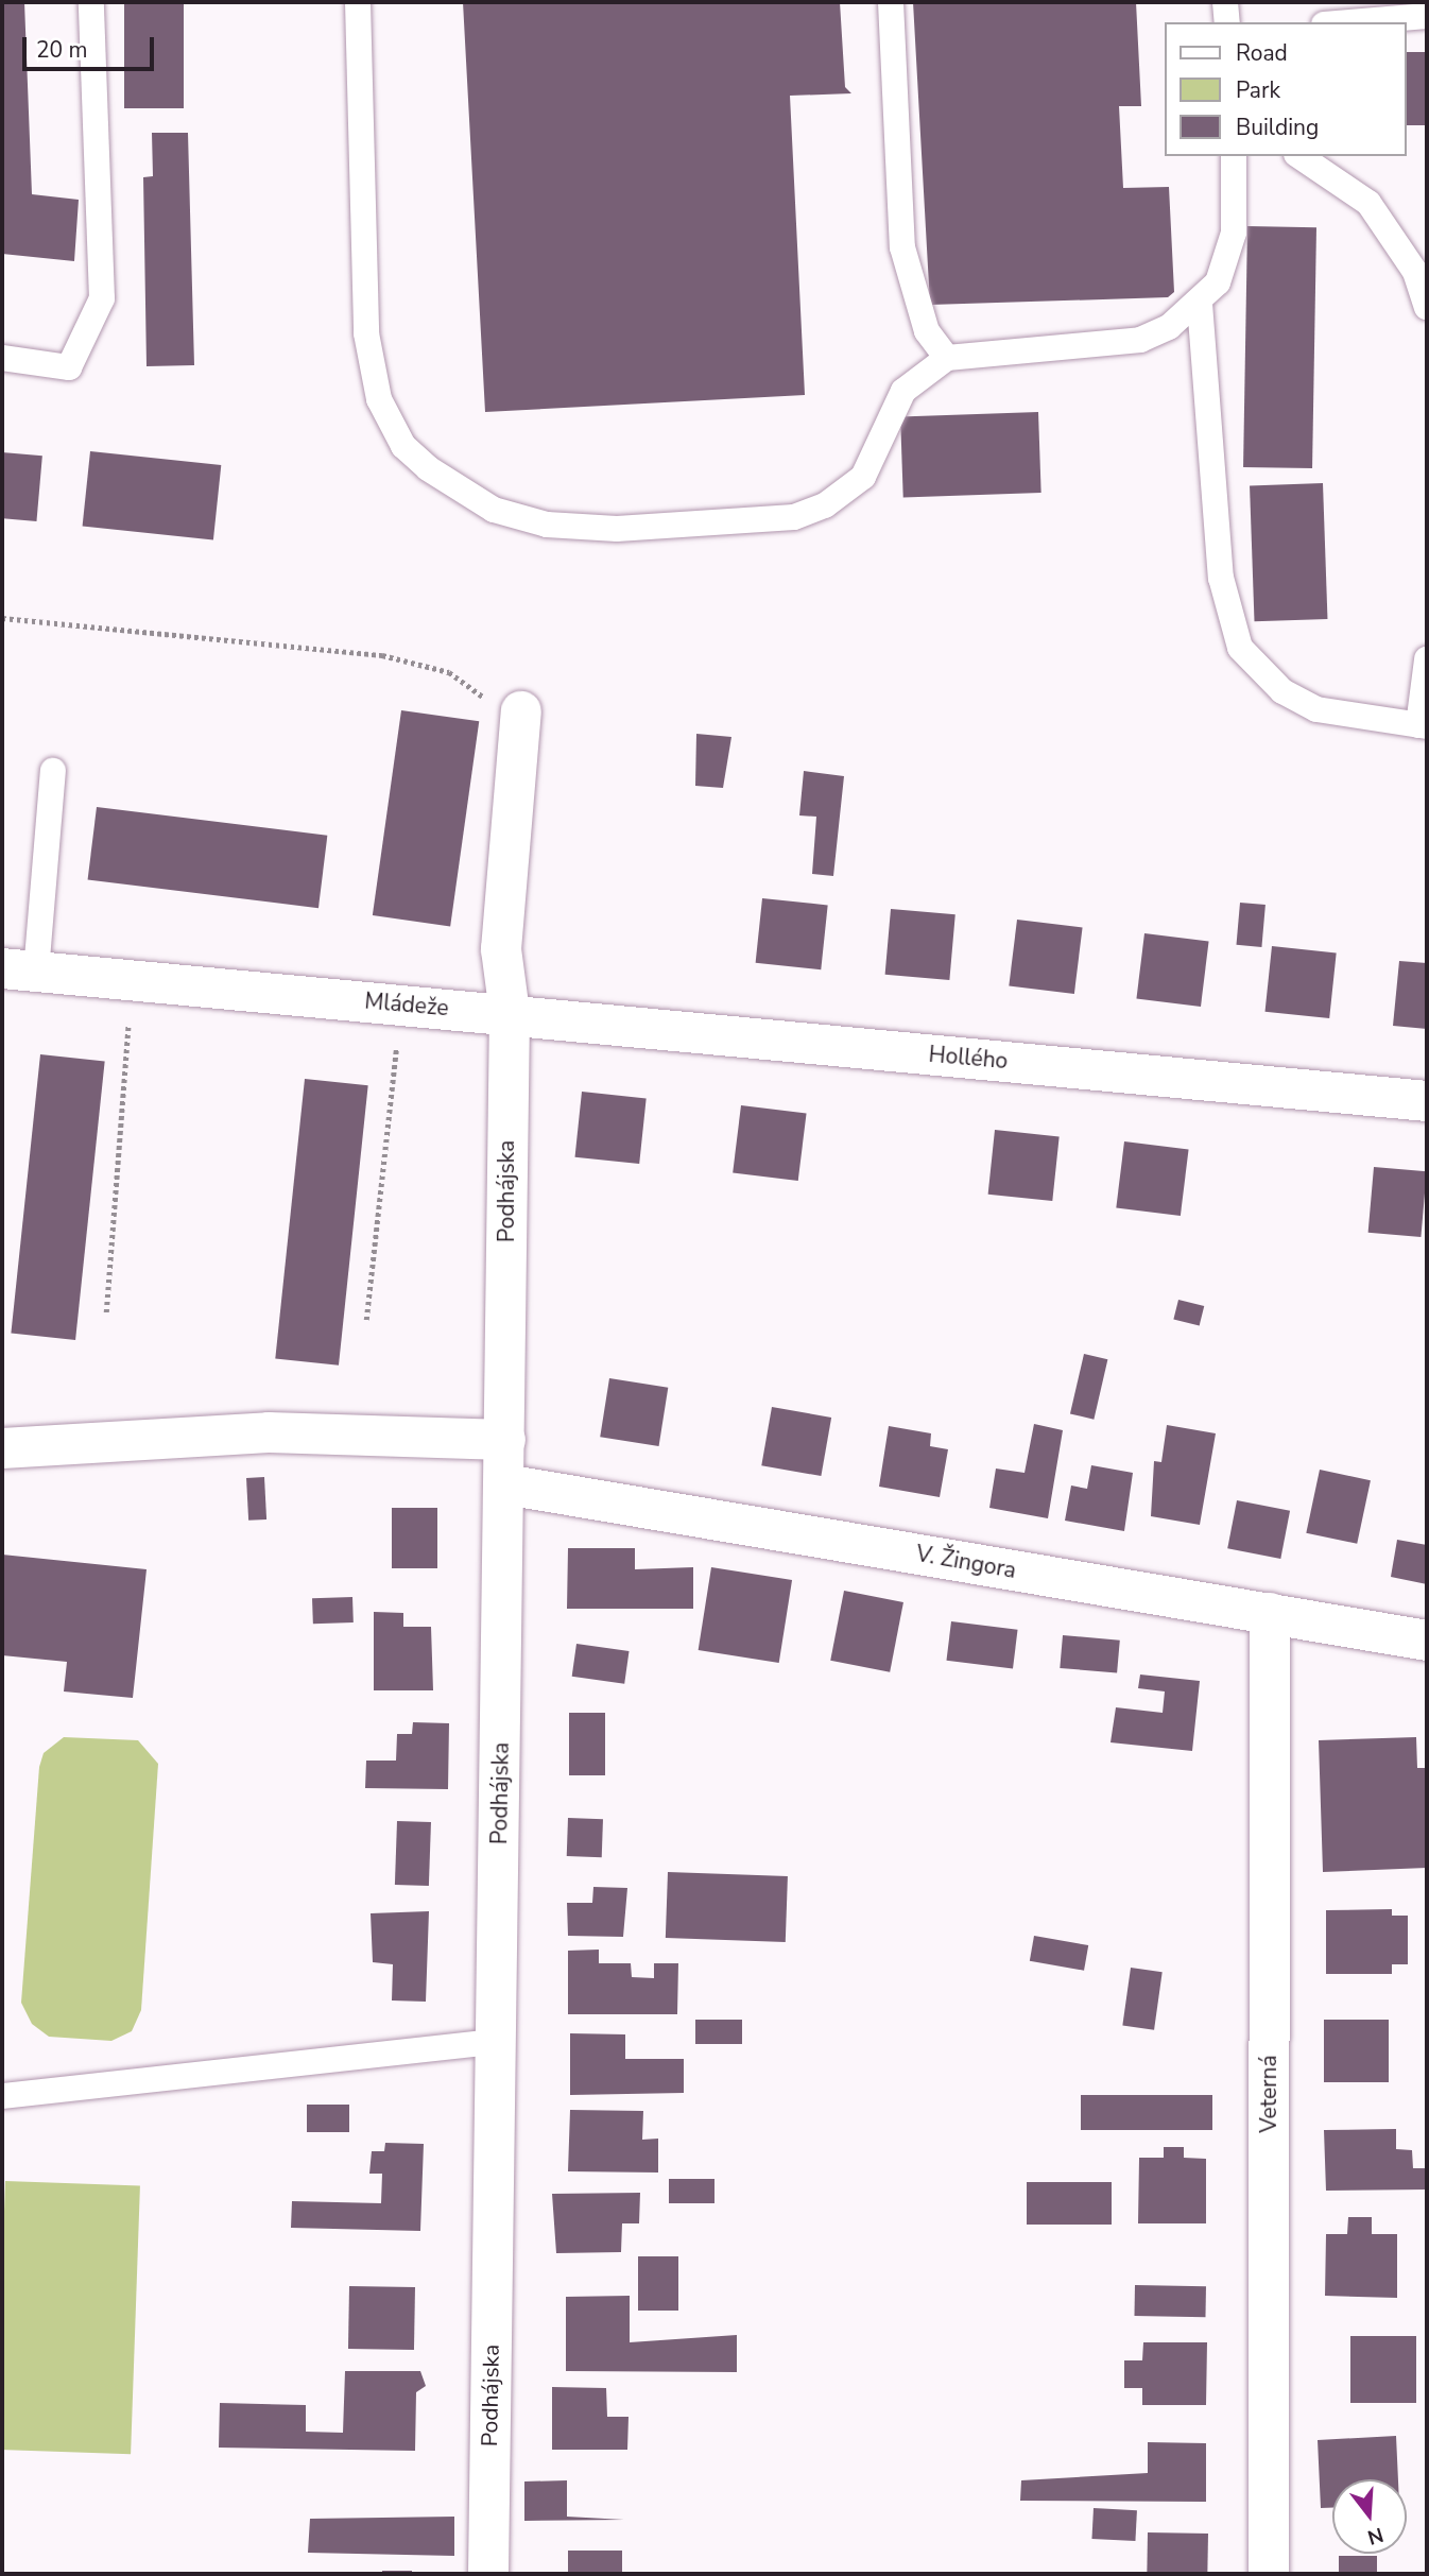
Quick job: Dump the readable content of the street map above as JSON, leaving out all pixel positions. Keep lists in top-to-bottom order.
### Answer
{
  "streets": {
    "street": [
      "Mládeže",
      "Hollého",
      "Podhájska",
      "V. Žingora",
      "Veterná"
    ]
  },
  "crossings": [
    ["Mládeže", "Hollého"],
    ["Mládeže", "Podhájska"],
    ["Hollého", "Podhájska"],
    ["Podhájska", "V. Žingora"],
    ["V. Žingora", "Veterná"]
  ],
  "legend": ["Road", "Park", "Building"],
  "scale_bar": "20 m",
  "north": "bottom"
}
